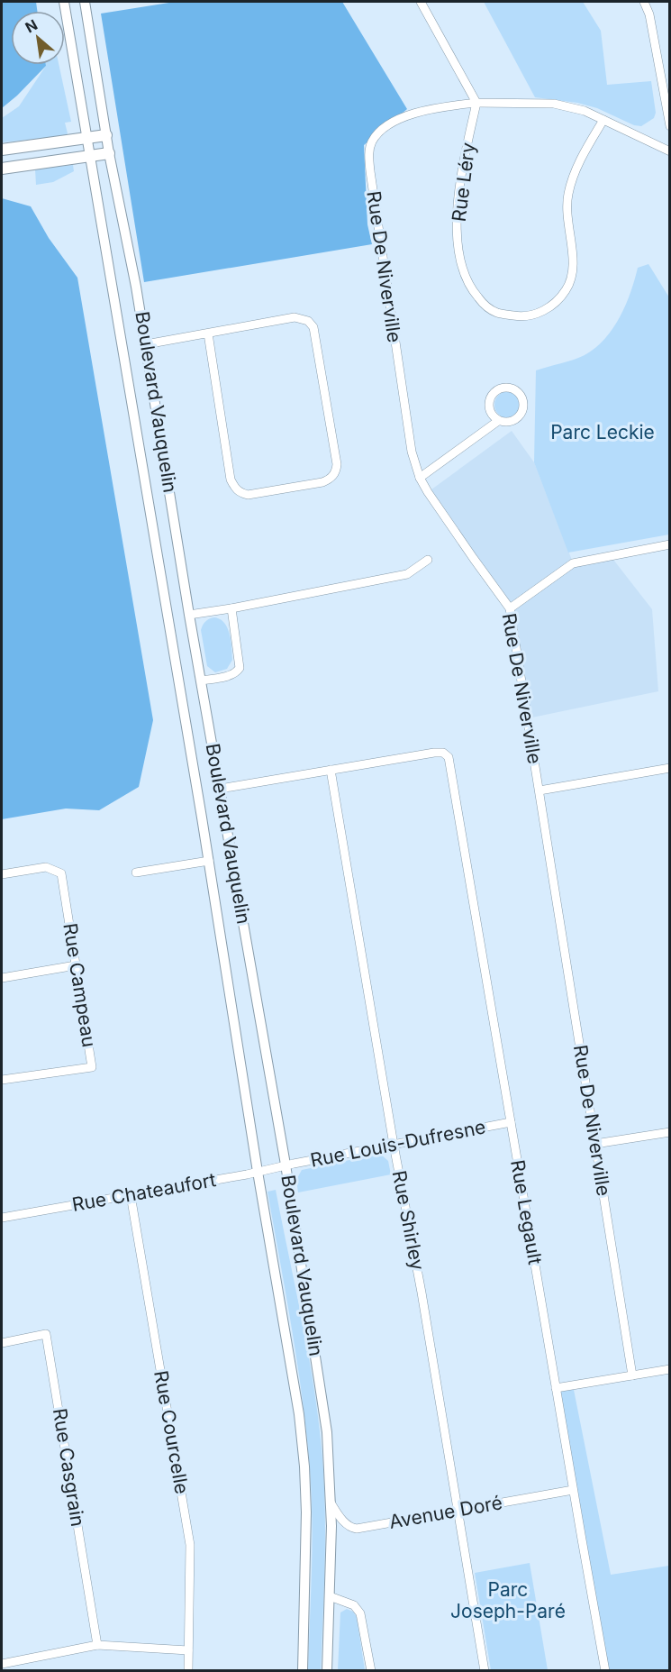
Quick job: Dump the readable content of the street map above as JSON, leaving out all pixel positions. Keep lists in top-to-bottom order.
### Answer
{
  "streets": {
    "street": [
      "Rue Léry",
      "Rue De Niverville",
      "Boulevard Vauquelin",
      "Rue Campeau",
      "Rue Louis-Dufresne",
      "Rue Chateaufort",
      "Rue Legault",
      "Rue Shirley",
      "Rue Courcelle",
      "Rue Casgrain",
      "Avenue Doré"
    ]
  },
  "crossings": [
    ["Rue Léry", "Rue De Niverville"],
    ["Boulevard Vauquelin", "Rue Louis-Dufresne"],
    ["Boulevard Vauquelin", "Rue Chateaufort"],
    ["Boulevard Vauquelin", "Avenue Doré"],
    ["Rue Louis-Dufresne", "Rue Chateaufort"],
    ["Rue Louis-Dufresne", "Rue Legault"],
    ["Rue Louis-Dufresne", "Rue Shirley"],
    ["Rue Chateaufort", "Rue Courcelle"],
    ["Rue Legault", "Rue Shirley"],
    ["Rue Legault", "Avenue Doré"],
    ["Rue Shirley", "Avenue Doré"]
  ],
  "parks": ["Parc Leckie", "Parc Joseph-Paré"],
  "north": "top left"
}
